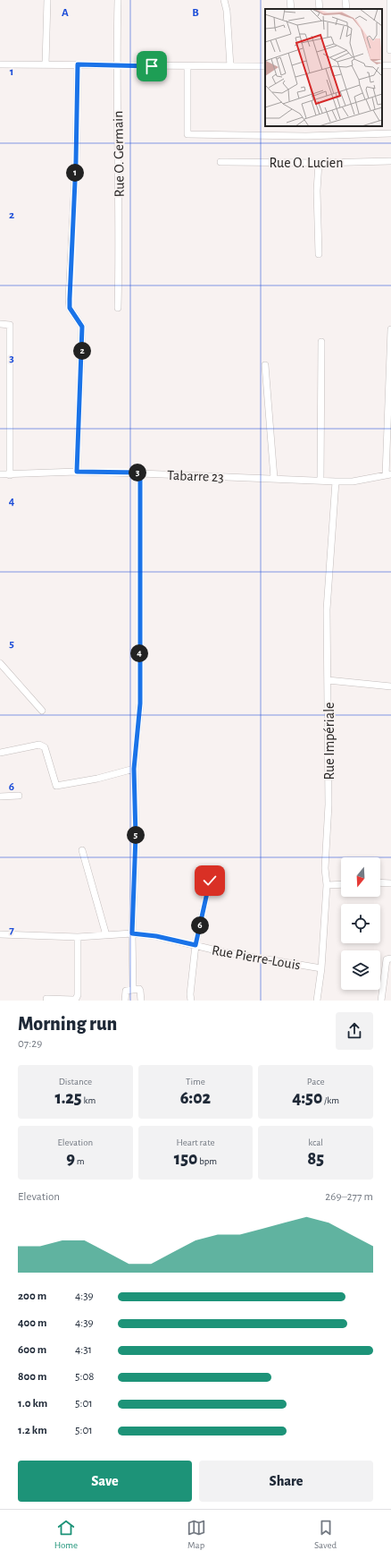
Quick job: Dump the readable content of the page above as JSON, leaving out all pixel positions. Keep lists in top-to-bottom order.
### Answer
{
  "streets": {
    "street": [
      "Rue O. Germain",
      "Rue O. Lucien",
      "Tabarre 23",
      "Rue Impériale",
      "Rue Pierre-Louis"
    ]
  },
  "crossings": [
    ["Tabarre 23", "Rue Impériale"],
    ["Rue Impériale", "Rue Pierre-Louis"]
  ],
  "north": "bottom",
  "page": {
    "pins": [
      "1",
      "2",
      "3",
      "4",
      "5",
      "6"
    ],
    "heading": ["Morning run", "07:29"],
    "stats": [
      ["Distance", "1.25 km"],
      ["Time", "6:02"],
      ["Pace", "4:50 /km"],
      ["Elevation", "9 m"],
      ["Heart rate", "150 bpm"],
      ["kcal", "85"]
    ],
    "chart": ["Elevation", "269–277 m"],
    "list": [
      {
        "name": "200 m",
        "note": "4:39"
      },
      {
        "name": "400 m",
        "note": "4:39"
      },
      {
        "name": "600 m",
        "note": "4:31"
      },
      {
        "name": "800 m",
        "note": "5:08"
      },
      {
        "name": "1.0 km",
        "note": "5:01"
      },
      {
        "name": "1.2 km",
        "note": "5:01"
      }
    ],
    "buttons": ["Save", "Share"],
    "tabs": ["Home", "Map", "Saved"]
  },
  "grid": {
    "columns": ["A", "B"],
    "rows": [
      "1",
      "2",
      "3",
      "4",
      "5",
      "6",
      "7"
    ]
  }
}
